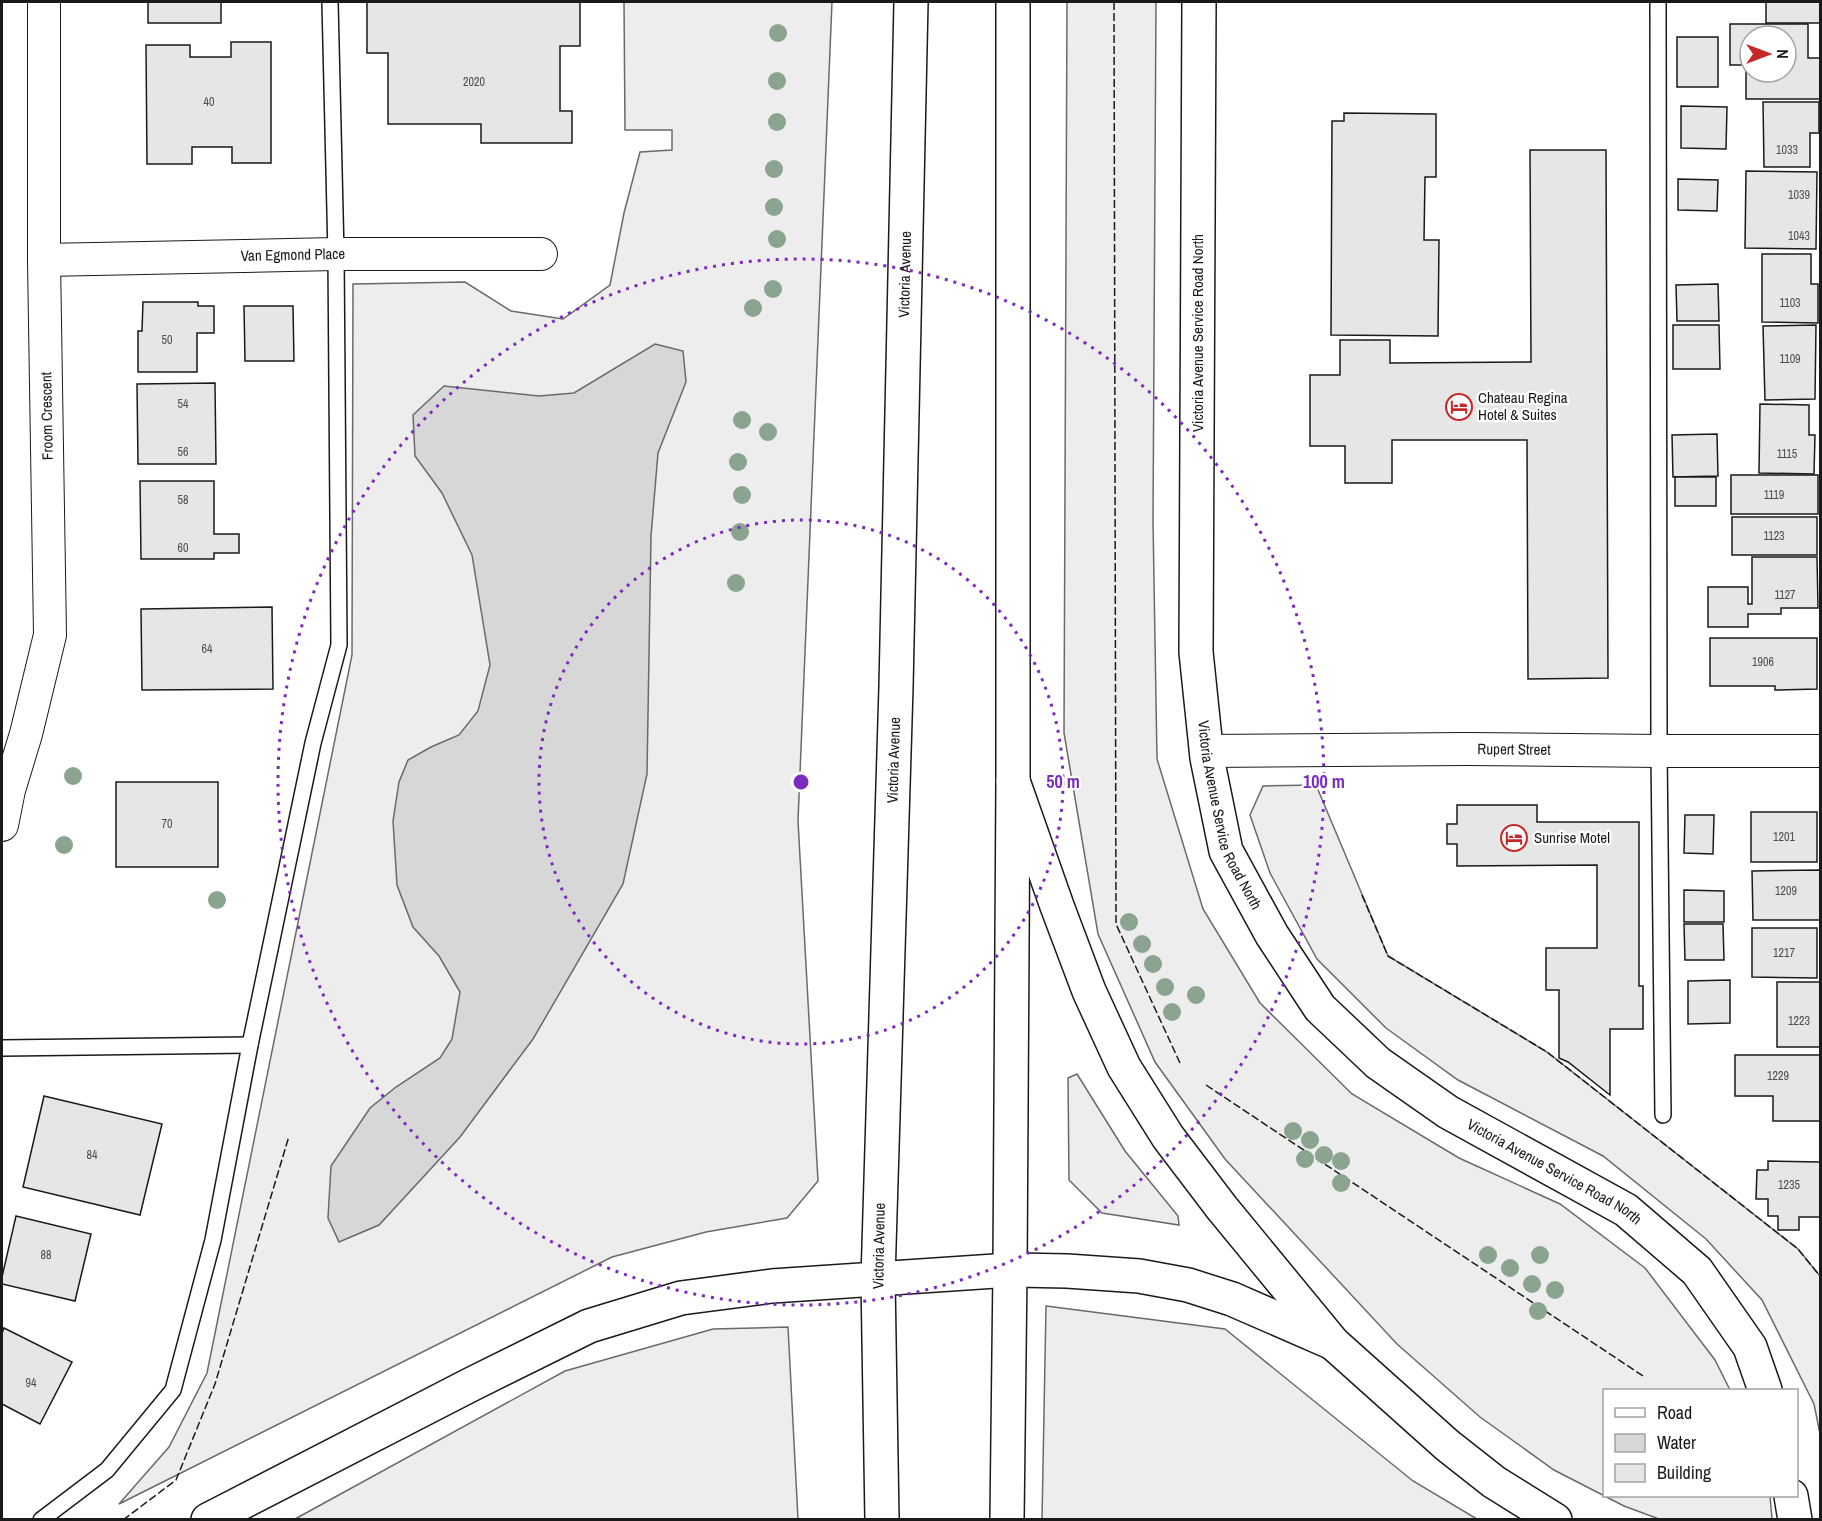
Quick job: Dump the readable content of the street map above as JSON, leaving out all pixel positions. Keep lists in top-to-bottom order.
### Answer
{
  "streets": {
    "main road": ["Victoria Avenue", "Victoria Avenue Service Road North"],
    "street": ["Van Egmond Place", "Froom Crescent", "Rupert Street"]
  },
  "crossings": [
    ["Van Egmond Place", "Froom Crescent"],
    ["Victoria Avenue Service Road North", "Rupert Street"]
  ],
  "places": {
    "hotel": ["Chateau Regina Hotel & Suites", "Sunrise Motel"]
  },
  "house_numbers": [
    "2020",
    "40",
    "1033",
    "1039",
    "1043",
    "1103",
    "50",
    "1109",
    "54",
    "56",
    "1115",
    "1119",
    "58",
    "1123",
    "60",
    "1127",
    "64",
    "1906",
    "70",
    "1201",
    "1209",
    "1217",
    "1223",
    "1229",
    "84",
    "1235",
    "88",
    "94"
  ],
  "legend": ["Road", "Water", "Building"],
  "north": "right",
  "rings": ["50 m", "100 m"]
}
